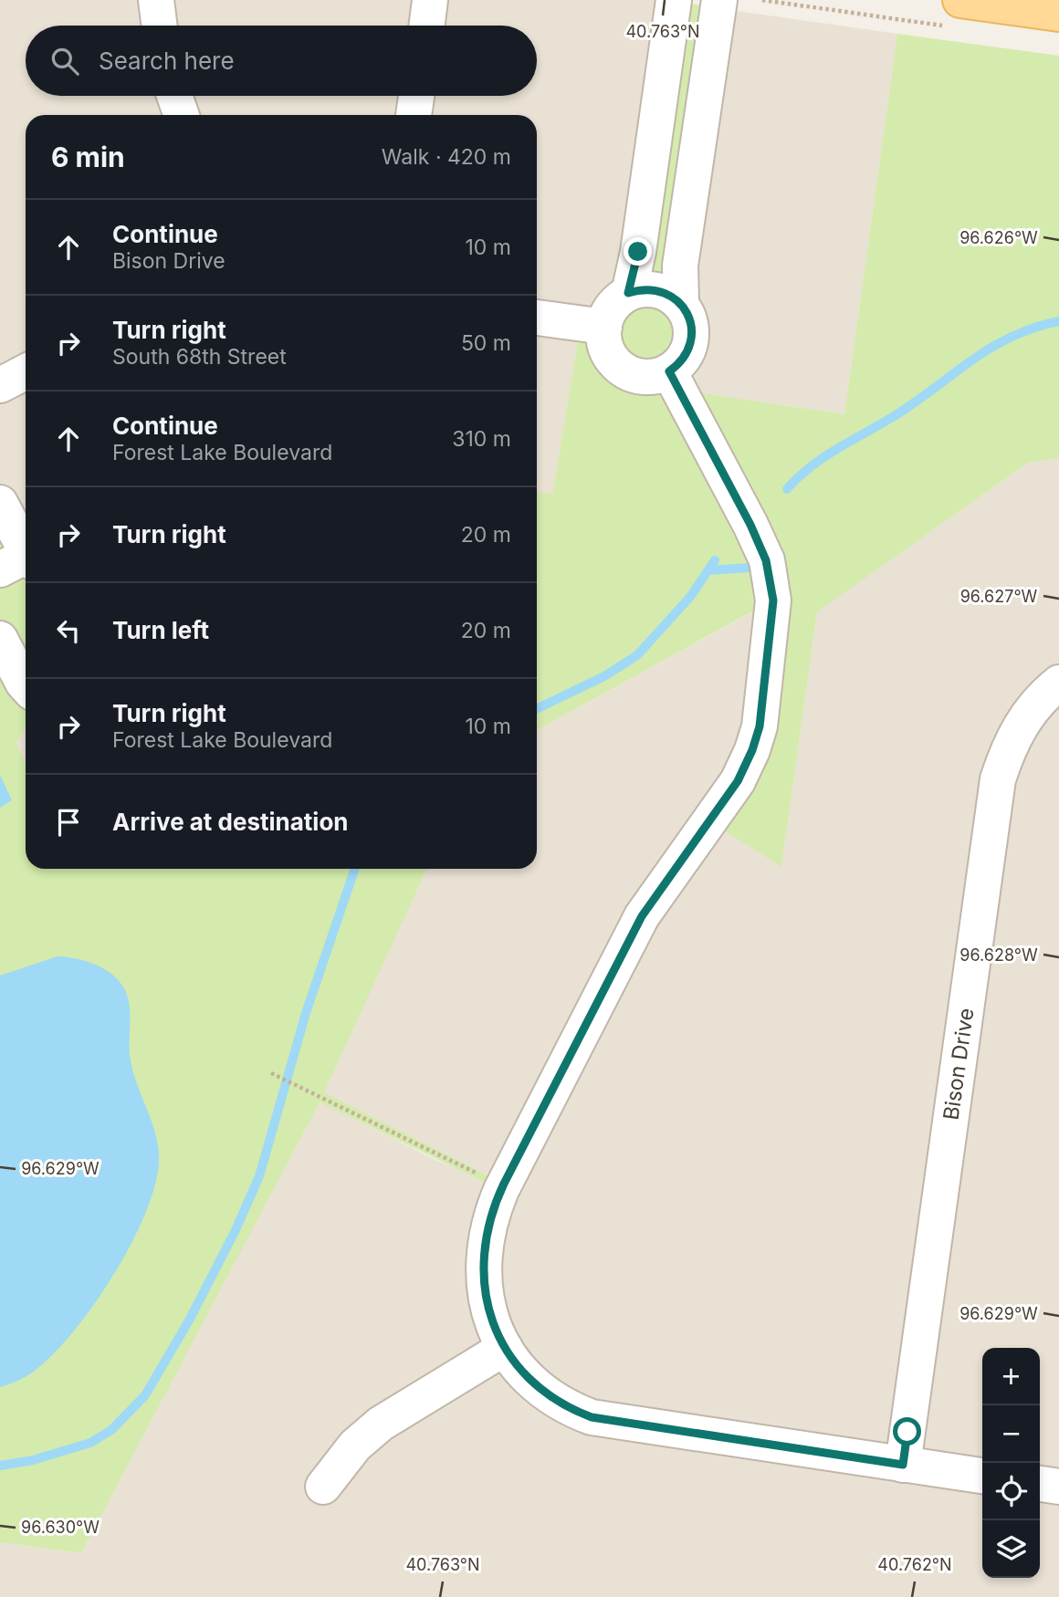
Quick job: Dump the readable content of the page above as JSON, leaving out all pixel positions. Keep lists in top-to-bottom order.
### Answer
{
  "streets": {
    "street": ["Bison Drive"]
  },
  "page": {
    "search": "Search here",
    "heading": ["6 min", "Walk · 420 m"],
    "list": [
      ["Continue", "Bison Drive", "10 m"],
      ["Turn right", "South 68th Street", "50 m"],
      ["Continue", "Forest Lake Boulevard", "310 m"],
      ["Turn right", "20 m"],
      ["Turn left", "20 m"],
      ["Turn right", "Forest Lake Boulevard", "10 m"],
      "Arrive at destination"
    ],
    "map_buttons": ["+", "−"]
  },
  "coordinates": [
    "40.763°N",
    "96.626°W",
    "96.627°W",
    "96.628°W",
    "96.629°W",
    "96.630°W",
    "40.762°N"
  ]
}
